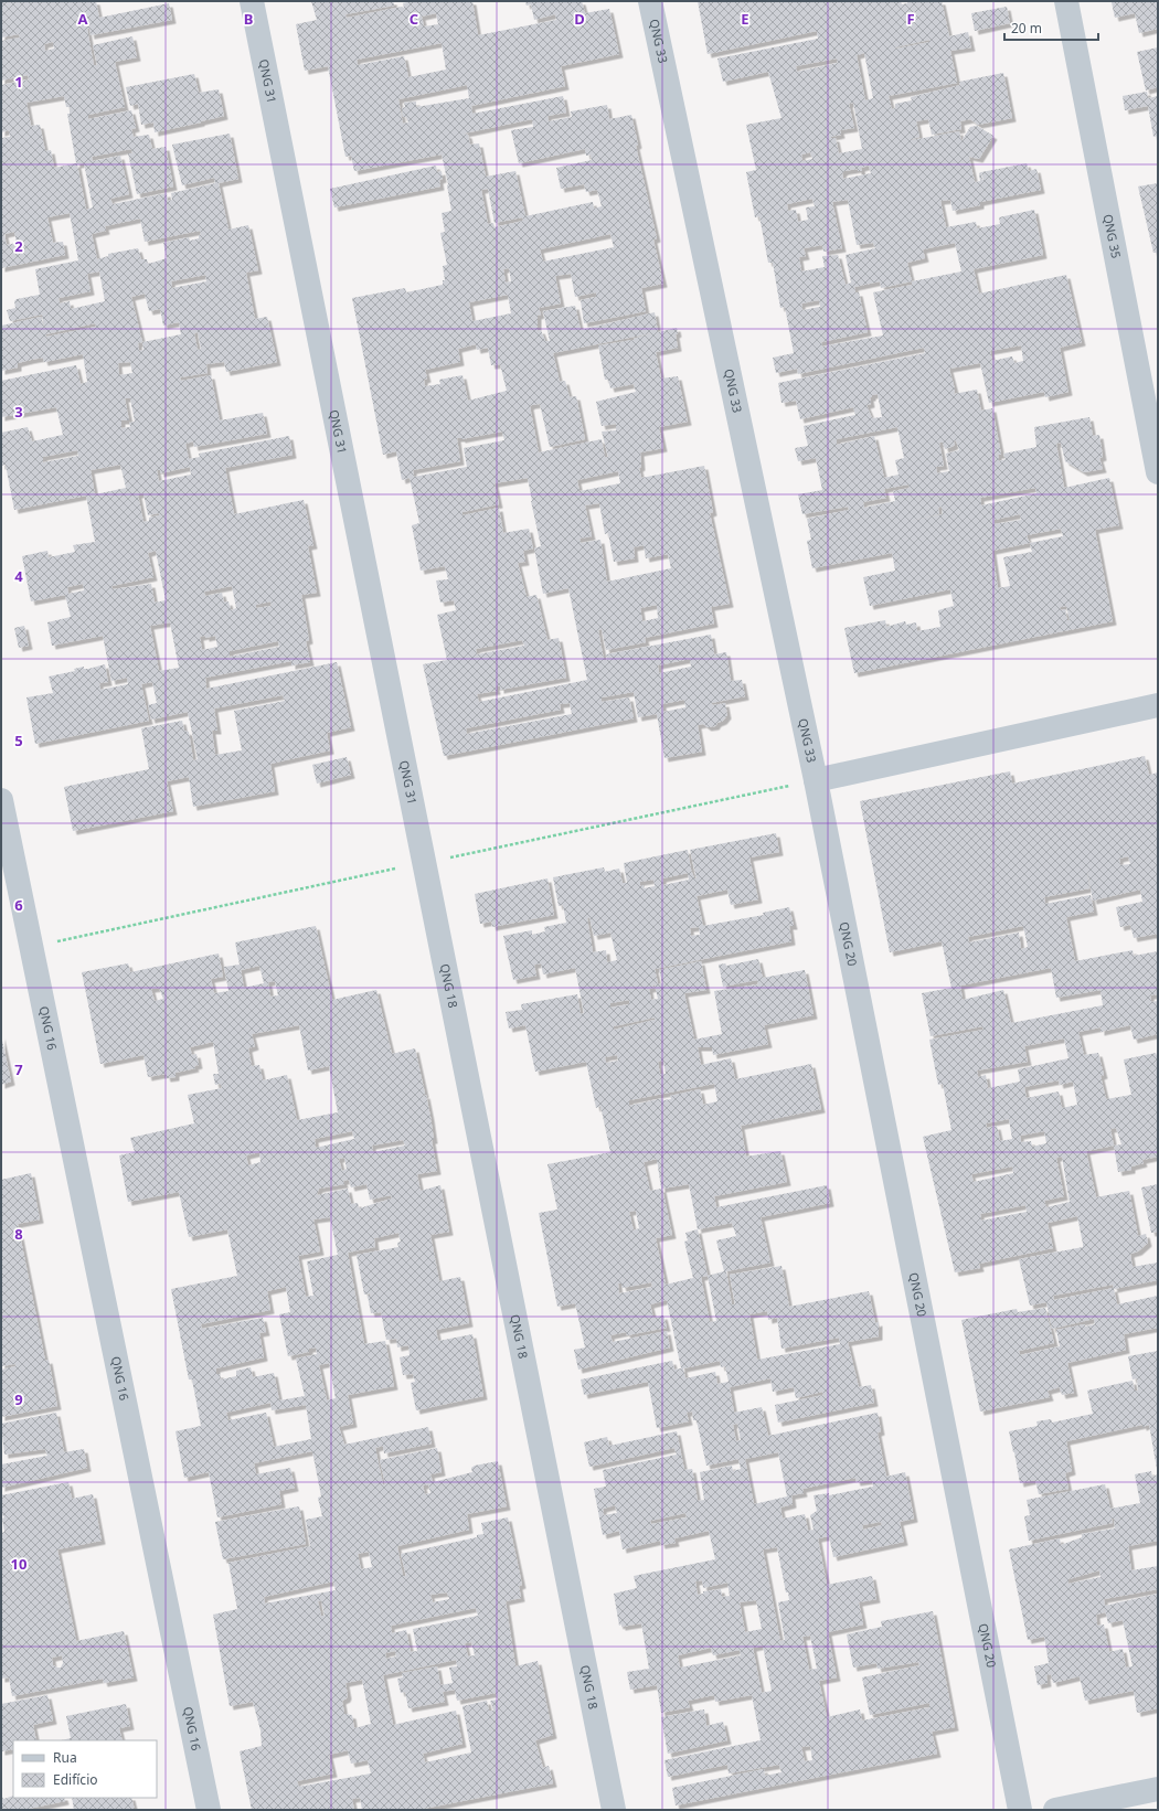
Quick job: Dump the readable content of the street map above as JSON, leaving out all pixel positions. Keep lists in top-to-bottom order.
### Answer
{
  "streets": {
    "street": [
      "QNG 33",
      "QNG 31",
      "QNG 35",
      "QNG 20",
      "QNG 18",
      "QNG 16"
    ]
  },
  "crossings": [
    ["QNG 33", "QNG 20"],
    ["QNG 31", "QNG 18"]
  ],
  "legend": ["Rua", "Edifício"],
  "scale_bar": "20 m",
  "grid": {
    "columns": [
      "A",
      "B",
      "C",
      "D",
      "E",
      "F"
    ],
    "rows": [
      "1",
      "2",
      "3",
      "4",
      "5",
      "6",
      "7",
      "8",
      "9",
      "10"
    ]
  }
}
